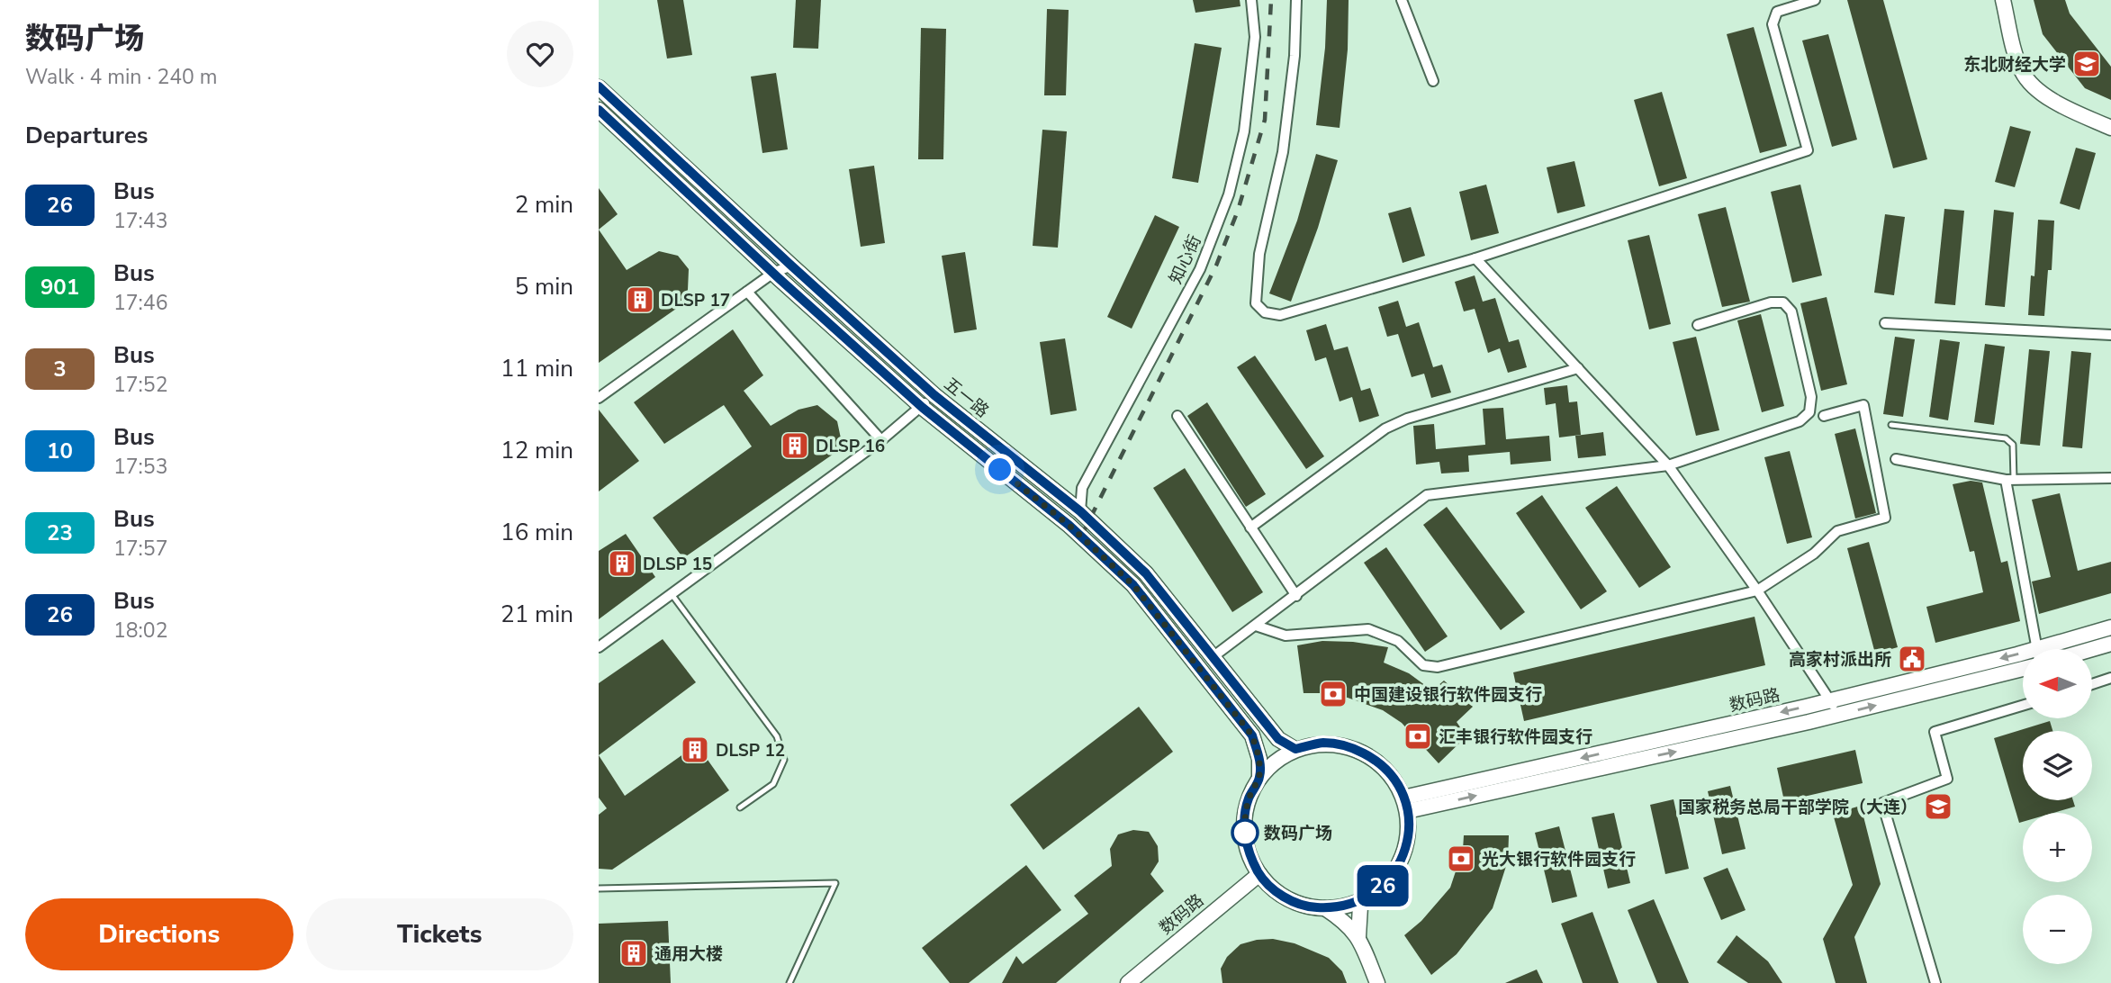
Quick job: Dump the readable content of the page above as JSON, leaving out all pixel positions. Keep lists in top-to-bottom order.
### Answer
{
  "streets": {
    "main road": ["五一路", "数码路"],
    "street": ["知心街"]
  },
  "crossings": [
    ["知心街", "五一路"],
    ["五一路", "数码路"]
  ],
  "places": {
    "school or university": ["东北财经大学", "国家税务总局干部学院（大连）"],
    "building": [
      "DLSP 17",
      "DLSP 16",
      "DLSP 15",
      "DLSP 12",
      "通用大楼"
    ],
    "public building": ["高家村派出所"],
    "bank": ["中国建设银行软件园支行", "汇丰银行软件园支行", "光大银行软件园支行"],
    "other": ["数码广场"]
  },
  "lines": ["bus line 26"],
  "north": "left",
  "page": {
    "heading": [
      ["数码广场", "Walk · 4 min · 240 m"],
      "Departures"
    ],
    "on_map": "26",
    "list": [
      {
        "mark": "26",
        "name": "Bus",
        "note": "17:43",
        "value": "2 min"
      },
      {
        "mark": "901",
        "name": "Bus",
        "note": "17:46",
        "value": "5 min"
      },
      {
        "mark": "3",
        "name": "Bus",
        "note": "17:52",
        "value": "11 min"
      },
      {
        "mark": "10",
        "name": "Bus",
        "note": "17:53",
        "value": "12 min"
      },
      {
        "mark": "23",
        "name": "Bus",
        "note": "17:57",
        "value": "16 min"
      },
      {
        "mark": "26",
        "name": "Bus",
        "note": "18:02",
        "value": "21 min"
      }
    ],
    "map_buttons": ["+", "−"],
    "buttons": ["Directions", "Tickets"]
  }
}
